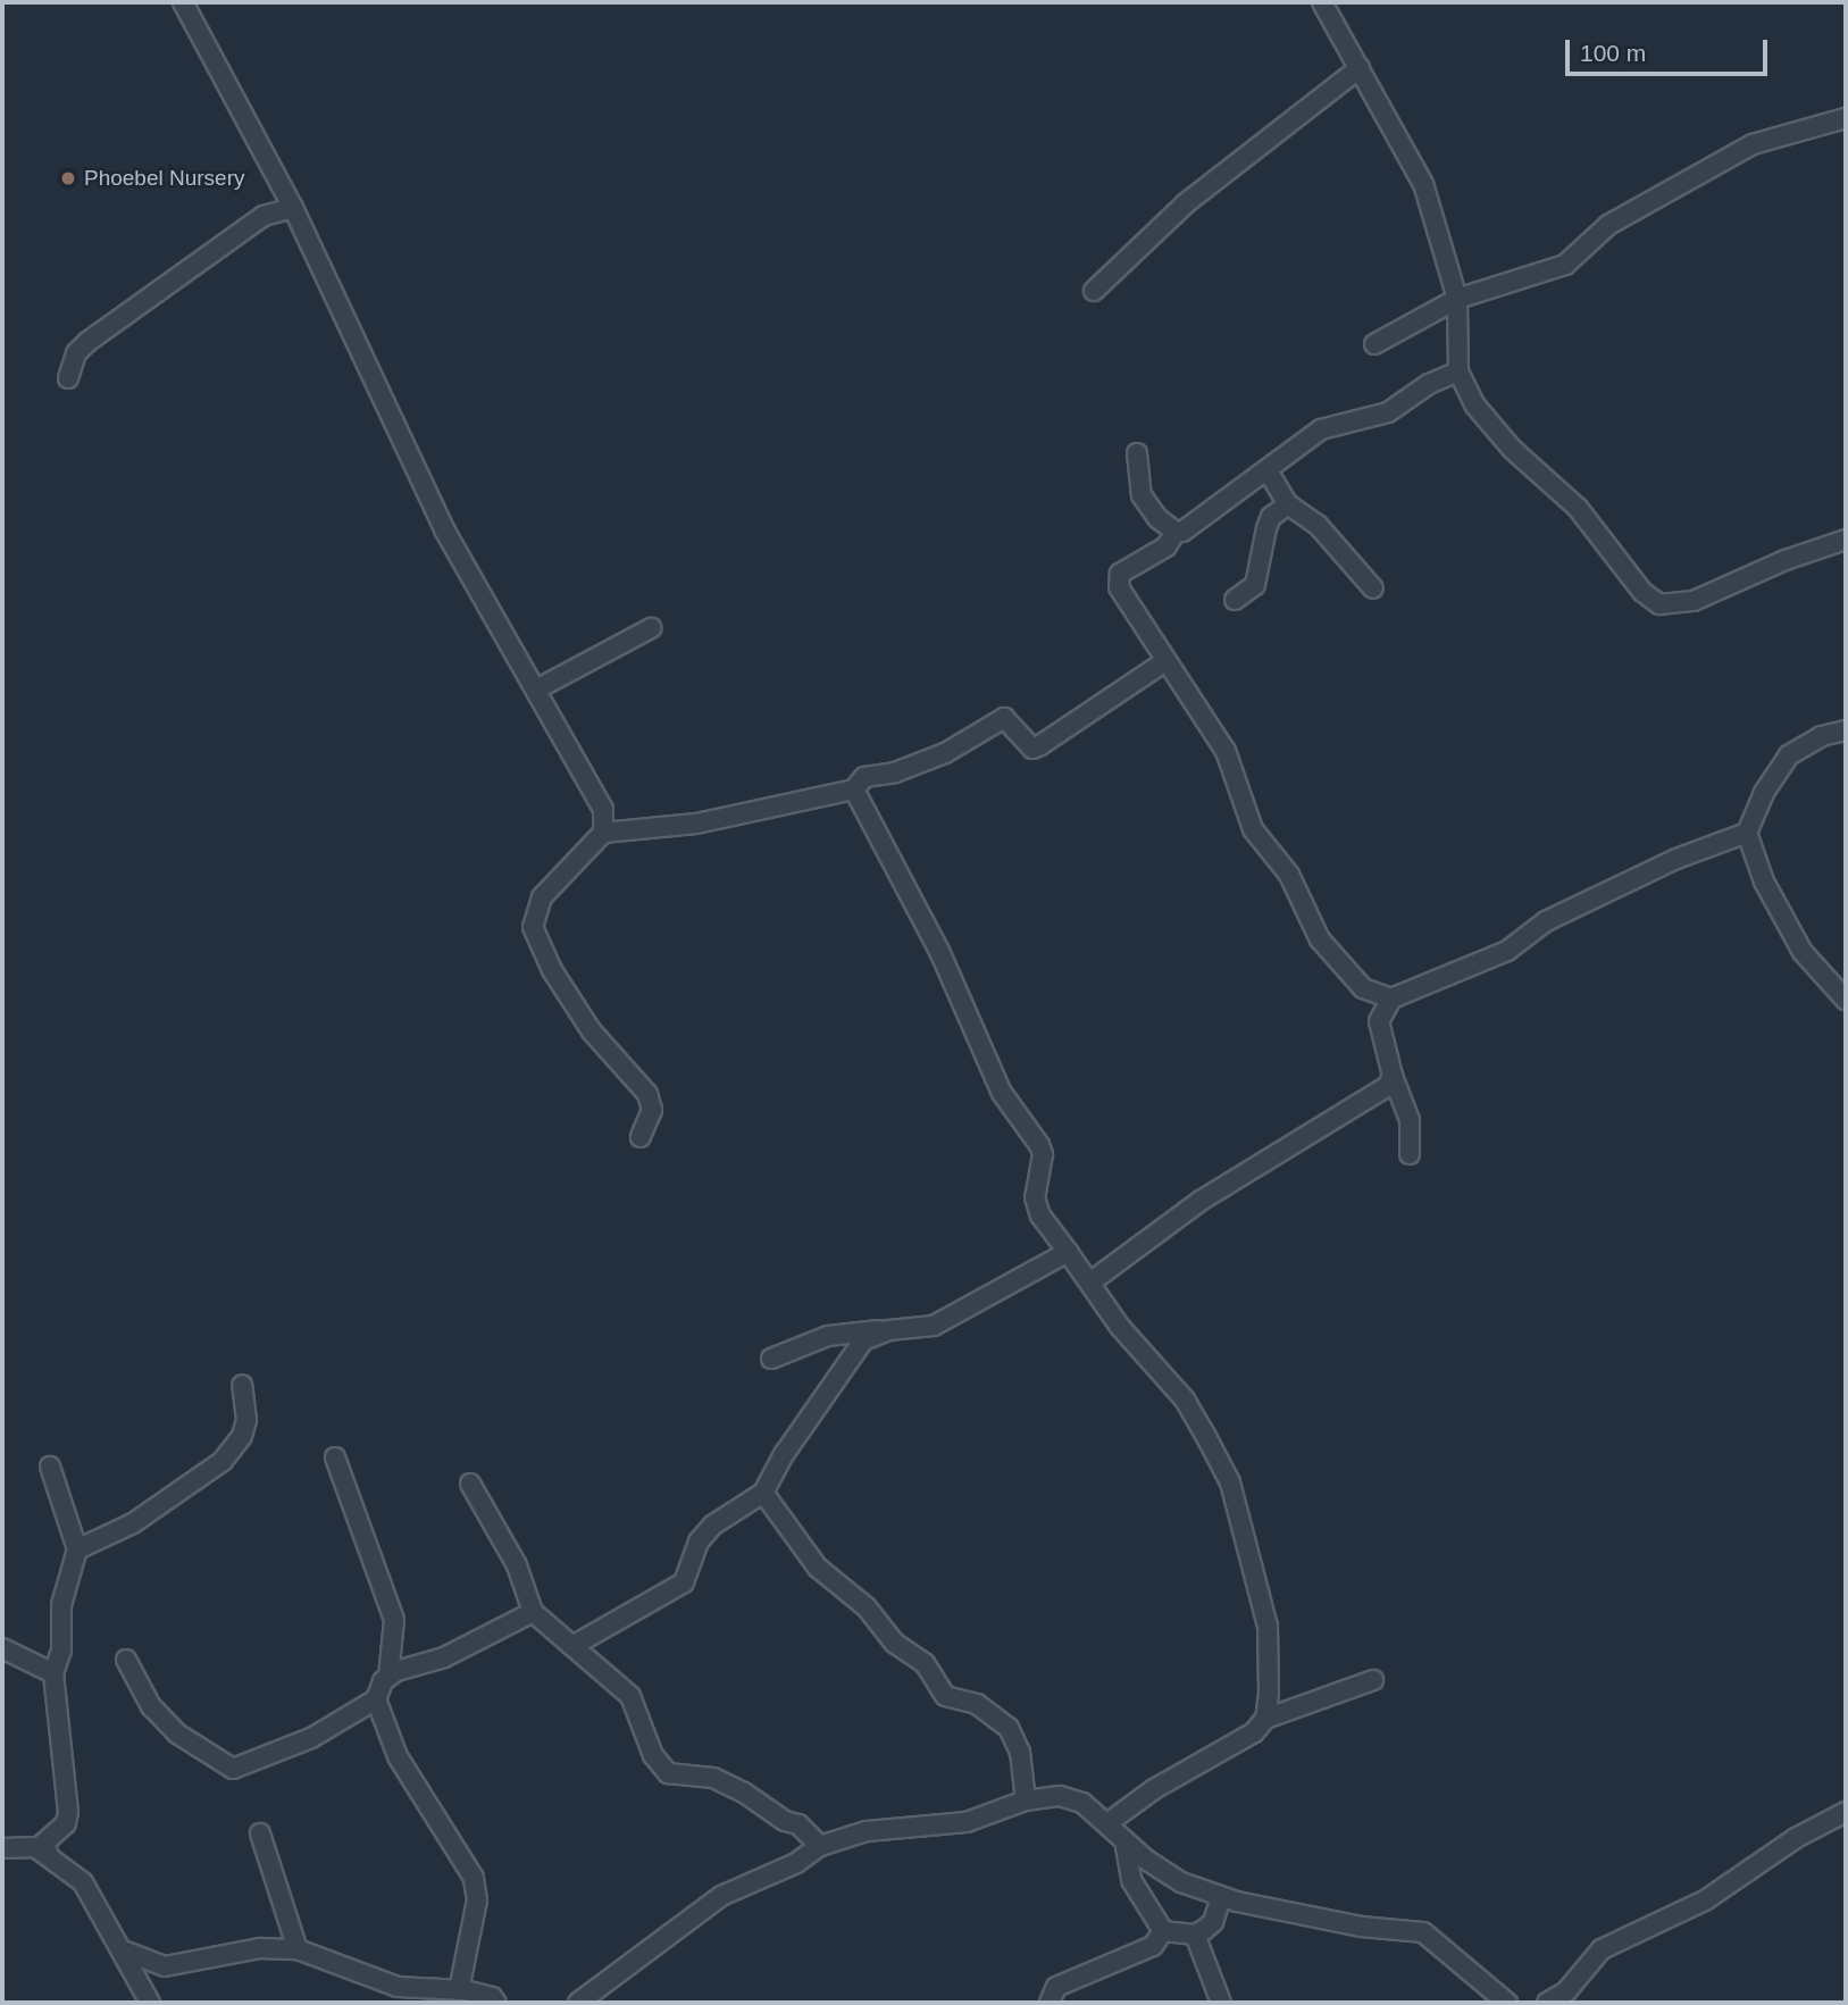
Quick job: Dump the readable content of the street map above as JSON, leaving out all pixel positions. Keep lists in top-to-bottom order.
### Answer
{
  "places": ["Phoebel Nursery"],
  "scale_bar": "100 m"
}
